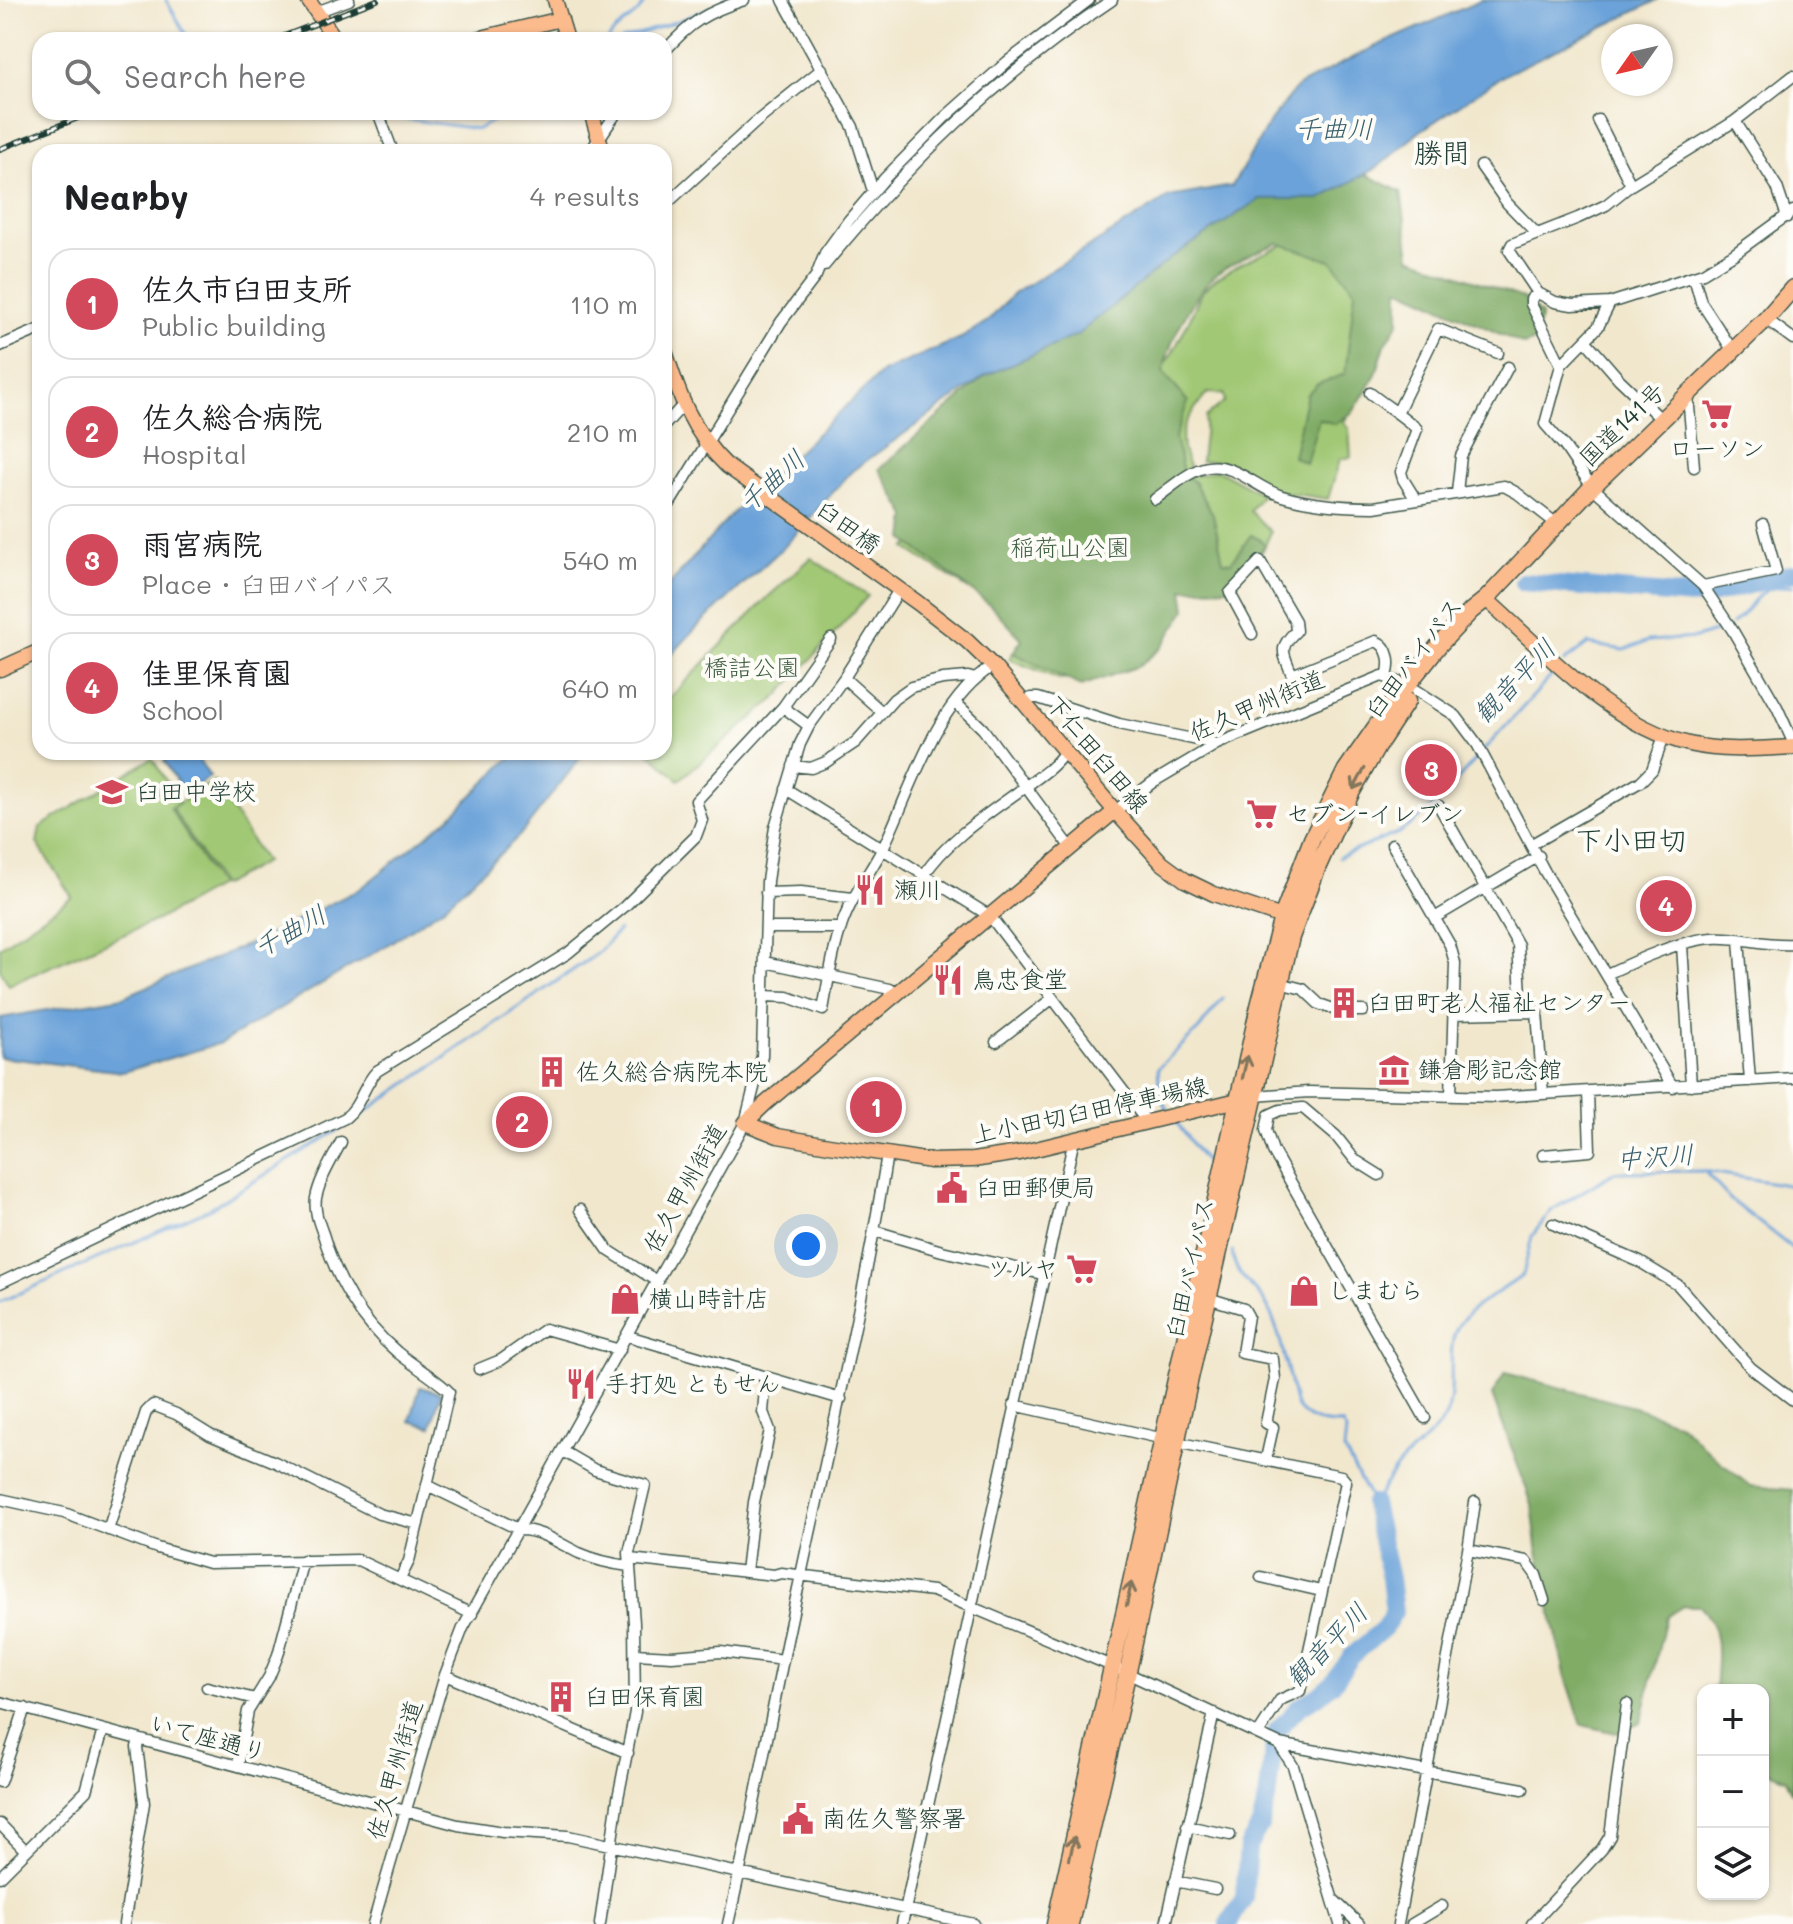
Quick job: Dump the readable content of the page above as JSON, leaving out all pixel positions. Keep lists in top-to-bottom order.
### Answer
{
  "streets": {
    "highway": ["国道141号", "臼田バイパス"],
    "main road": [
      "臼田橋",
      "佐久甲州街道",
      "下仁田臼田線",
      "上小田切臼田停車場線"
    ],
    "street": ["いて座通り"]
  },
  "crossings": [
    ["国道141号", "臼田バイパス"],
    ["臼田橋", "下仁田臼田線"],
    ["臼田バイパス", "下仁田臼田線"],
    ["臼田バイパス", "上小田切臼田停車場線"],
    ["佐久甲州街道", "下仁田臼田線"],
    ["佐久甲州街道", "上小田切臼田停車場線"],
    ["佐久甲州街道", "いて座通り"]
  ],
  "districts": ["勝間", "下小田切"],
  "water": ["千曲川", "観音平川", "中沢川"],
  "parks": ["稲荷山公園", "橋詰公園"],
  "places": {
    "supermarket": ["ローソン", "セブン-イレブン", "ツルヤ"],
    "school or university": ["臼田中学校"],
    "restaurant": ["瀬川", "鳥忠食堂", "手打処 ともせん"],
    "building": ["臼田町老人福祉センター", "佐久総合病院本院", "臼田保育園"],
    "museum": ["鎌倉彫記念館"],
    "public building": ["臼田郵便局", "南佐久警察署"],
    "shop": ["しまむら", "横山時計店"]
  },
  "north": "bottom left",
  "page": {
    "search": "Search here",
    "heading": ["Nearby", "4 results"],
    "list": [
      {
        "mark": "1",
        "name": "佐久市臼田支所",
        "note": "Public building",
        "value": "110 m"
      },
      {
        "mark": "2",
        "name": "佐久総合病院",
        "note": "Hospital",
        "value": "210 m"
      },
      {
        "mark": "3",
        "name": "雨宮病院",
        "note": "Place · 臼田バイパス",
        "value": "540 m"
      },
      {
        "mark": "4",
        "name": "佳里保育園",
        "note": "School",
        "value": "640 m"
      }
    ],
    "pins": [
      "3",
      "4",
      "1",
      "2"
    ],
    "map_buttons": ["+", "−"]
  }
}
